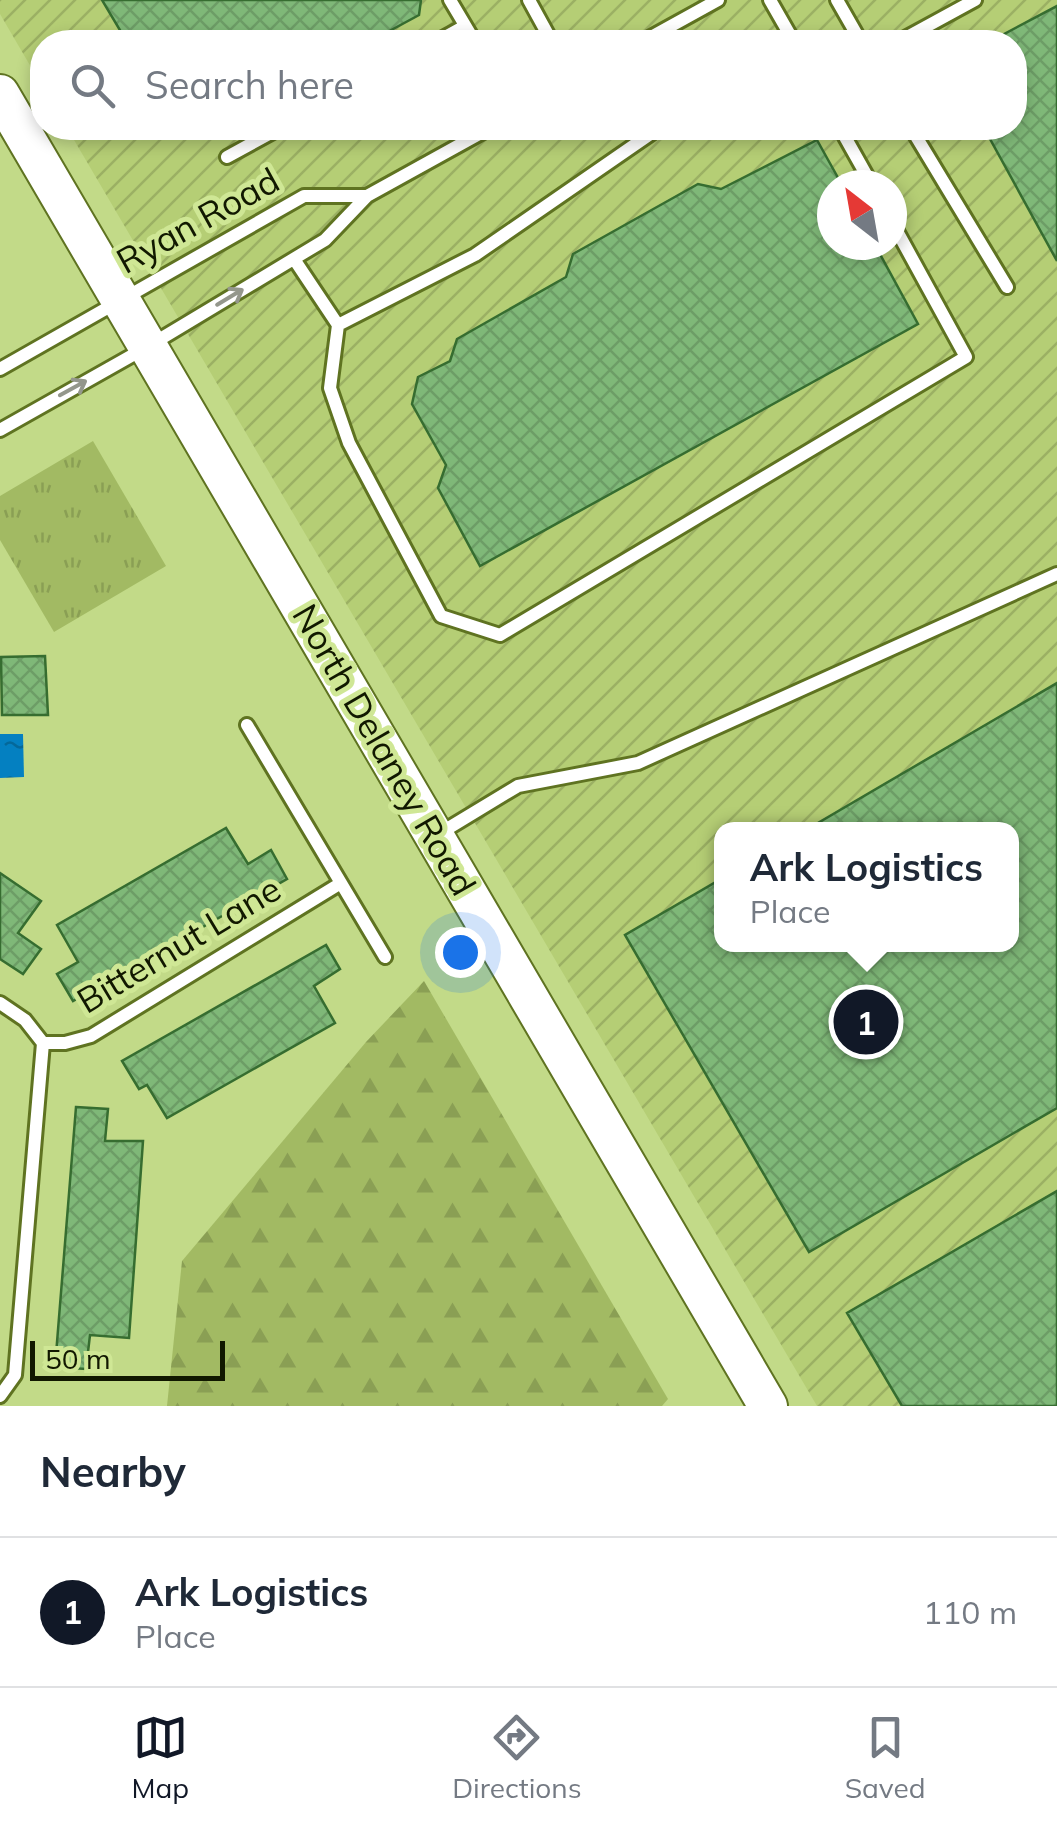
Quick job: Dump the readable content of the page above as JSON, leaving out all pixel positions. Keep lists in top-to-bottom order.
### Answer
{
  "streets": {
    "street": ["North Delaney Road"],
    "lane": ["Ryan Road", "Bitternut Lane"]
  },
  "crossings": [
    ["Ryan Road", "North Delaney Road"]
  ],
  "scale_bar": "50 m",
  "north": "top left",
  "page": {
    "search": "Search here",
    "popup": ["Ark Logistics", "Place"],
    "pins": "1",
    "scale": "50 m",
    "heading": "Nearby",
    "list": [
      {
        "mark": "1",
        "name": "Ark Logistics",
        "note": "Place",
        "value": "110 m"
      }
    ],
    "nav": ["Map", "Directions", "Saved"]
  }
}
